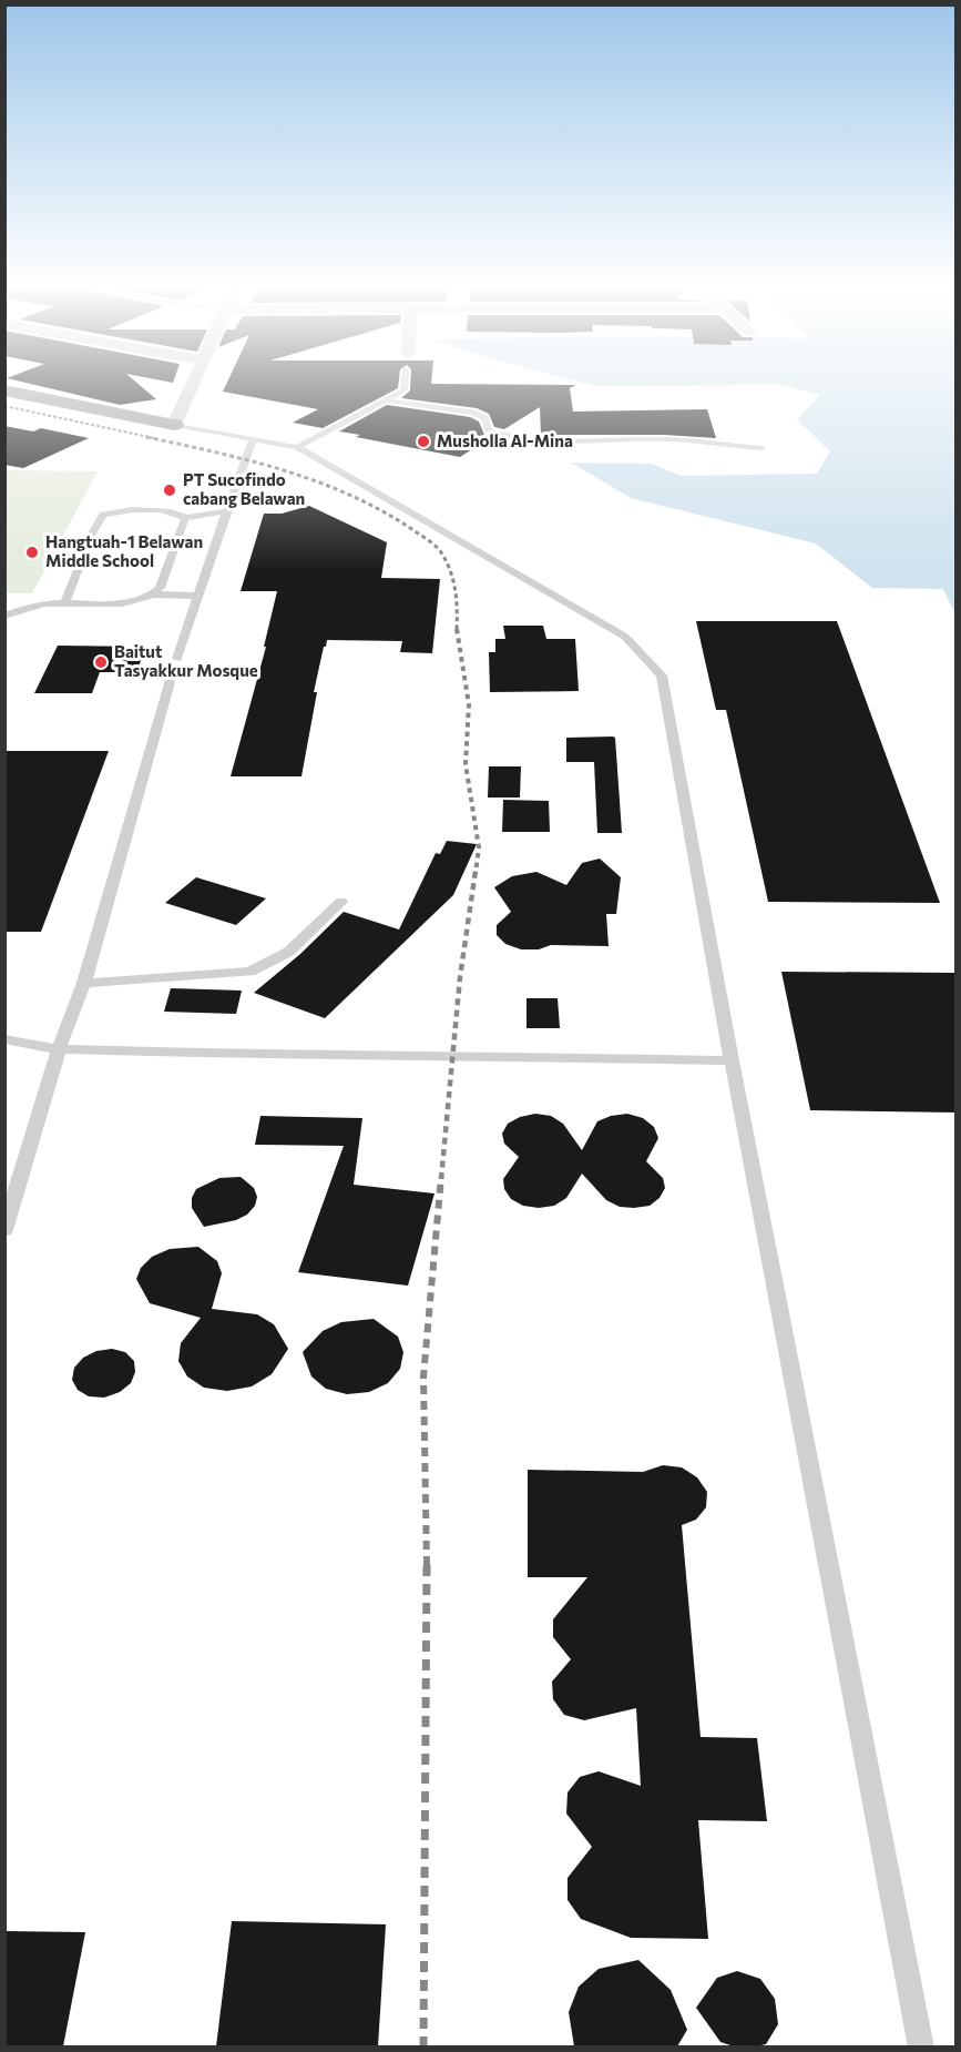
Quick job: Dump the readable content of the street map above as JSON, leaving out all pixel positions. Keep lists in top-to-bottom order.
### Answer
{
  "places": [
    "Musholla Al-Mina",
    "PT Sucofindo cabang Belawan",
    "Hangtuah-1 Belawan Middle School",
    "Baitut Tasyakkur Mosque"
  ]
}
